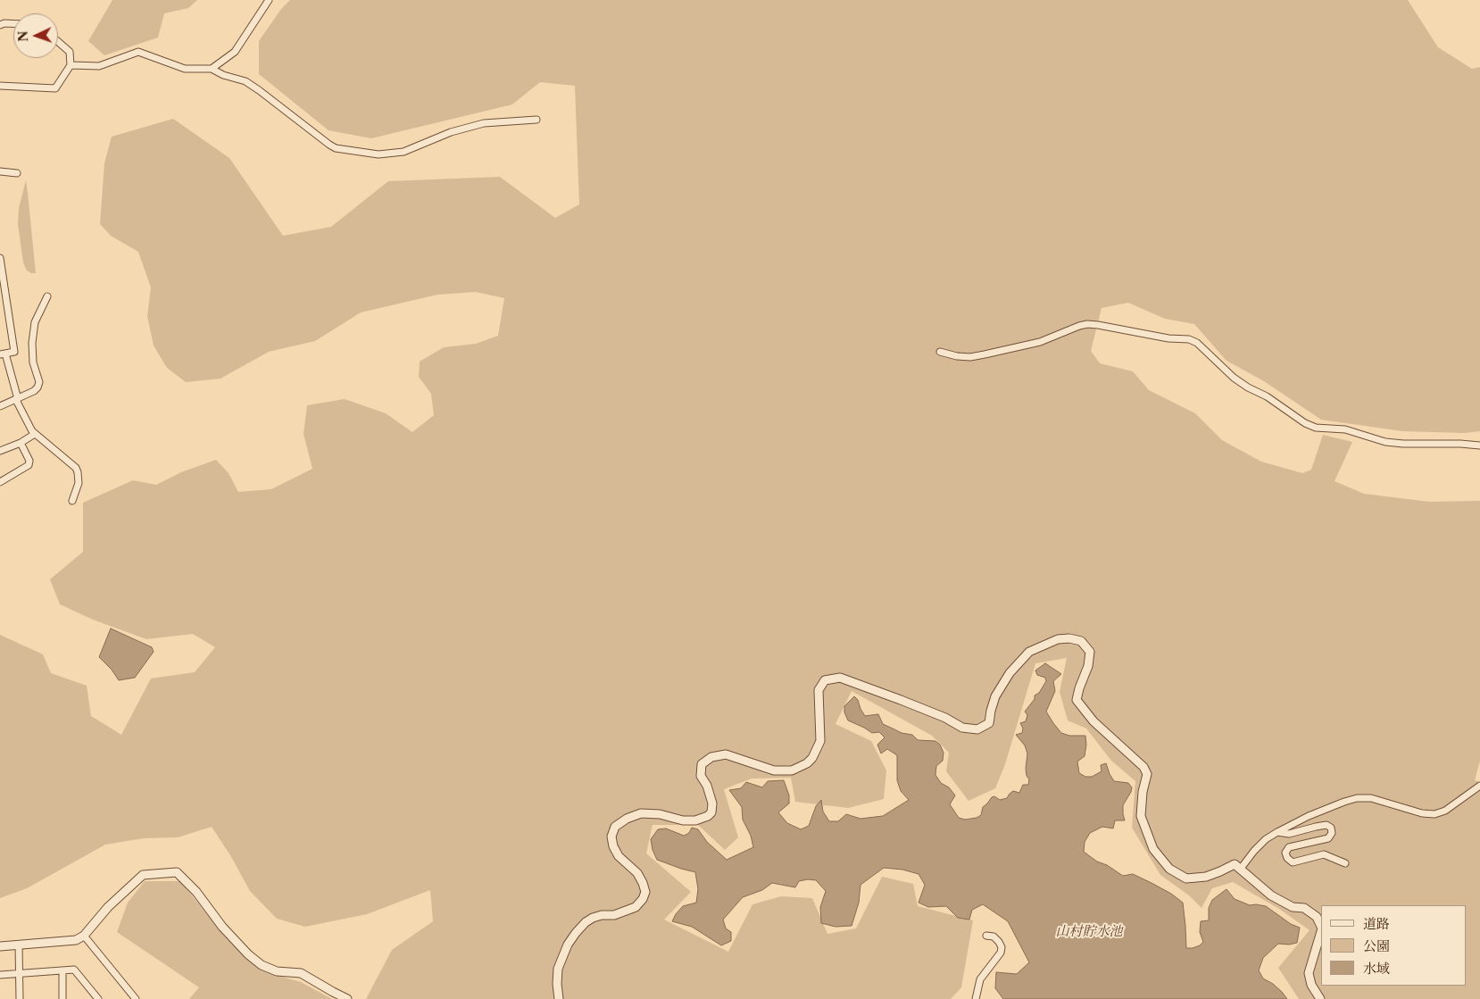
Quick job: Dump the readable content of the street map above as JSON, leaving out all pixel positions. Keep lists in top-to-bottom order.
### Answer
{
  "water": ["山村貯水池"],
  "legend": ["道路", "公園", "水域"],
  "north": "left"
}
